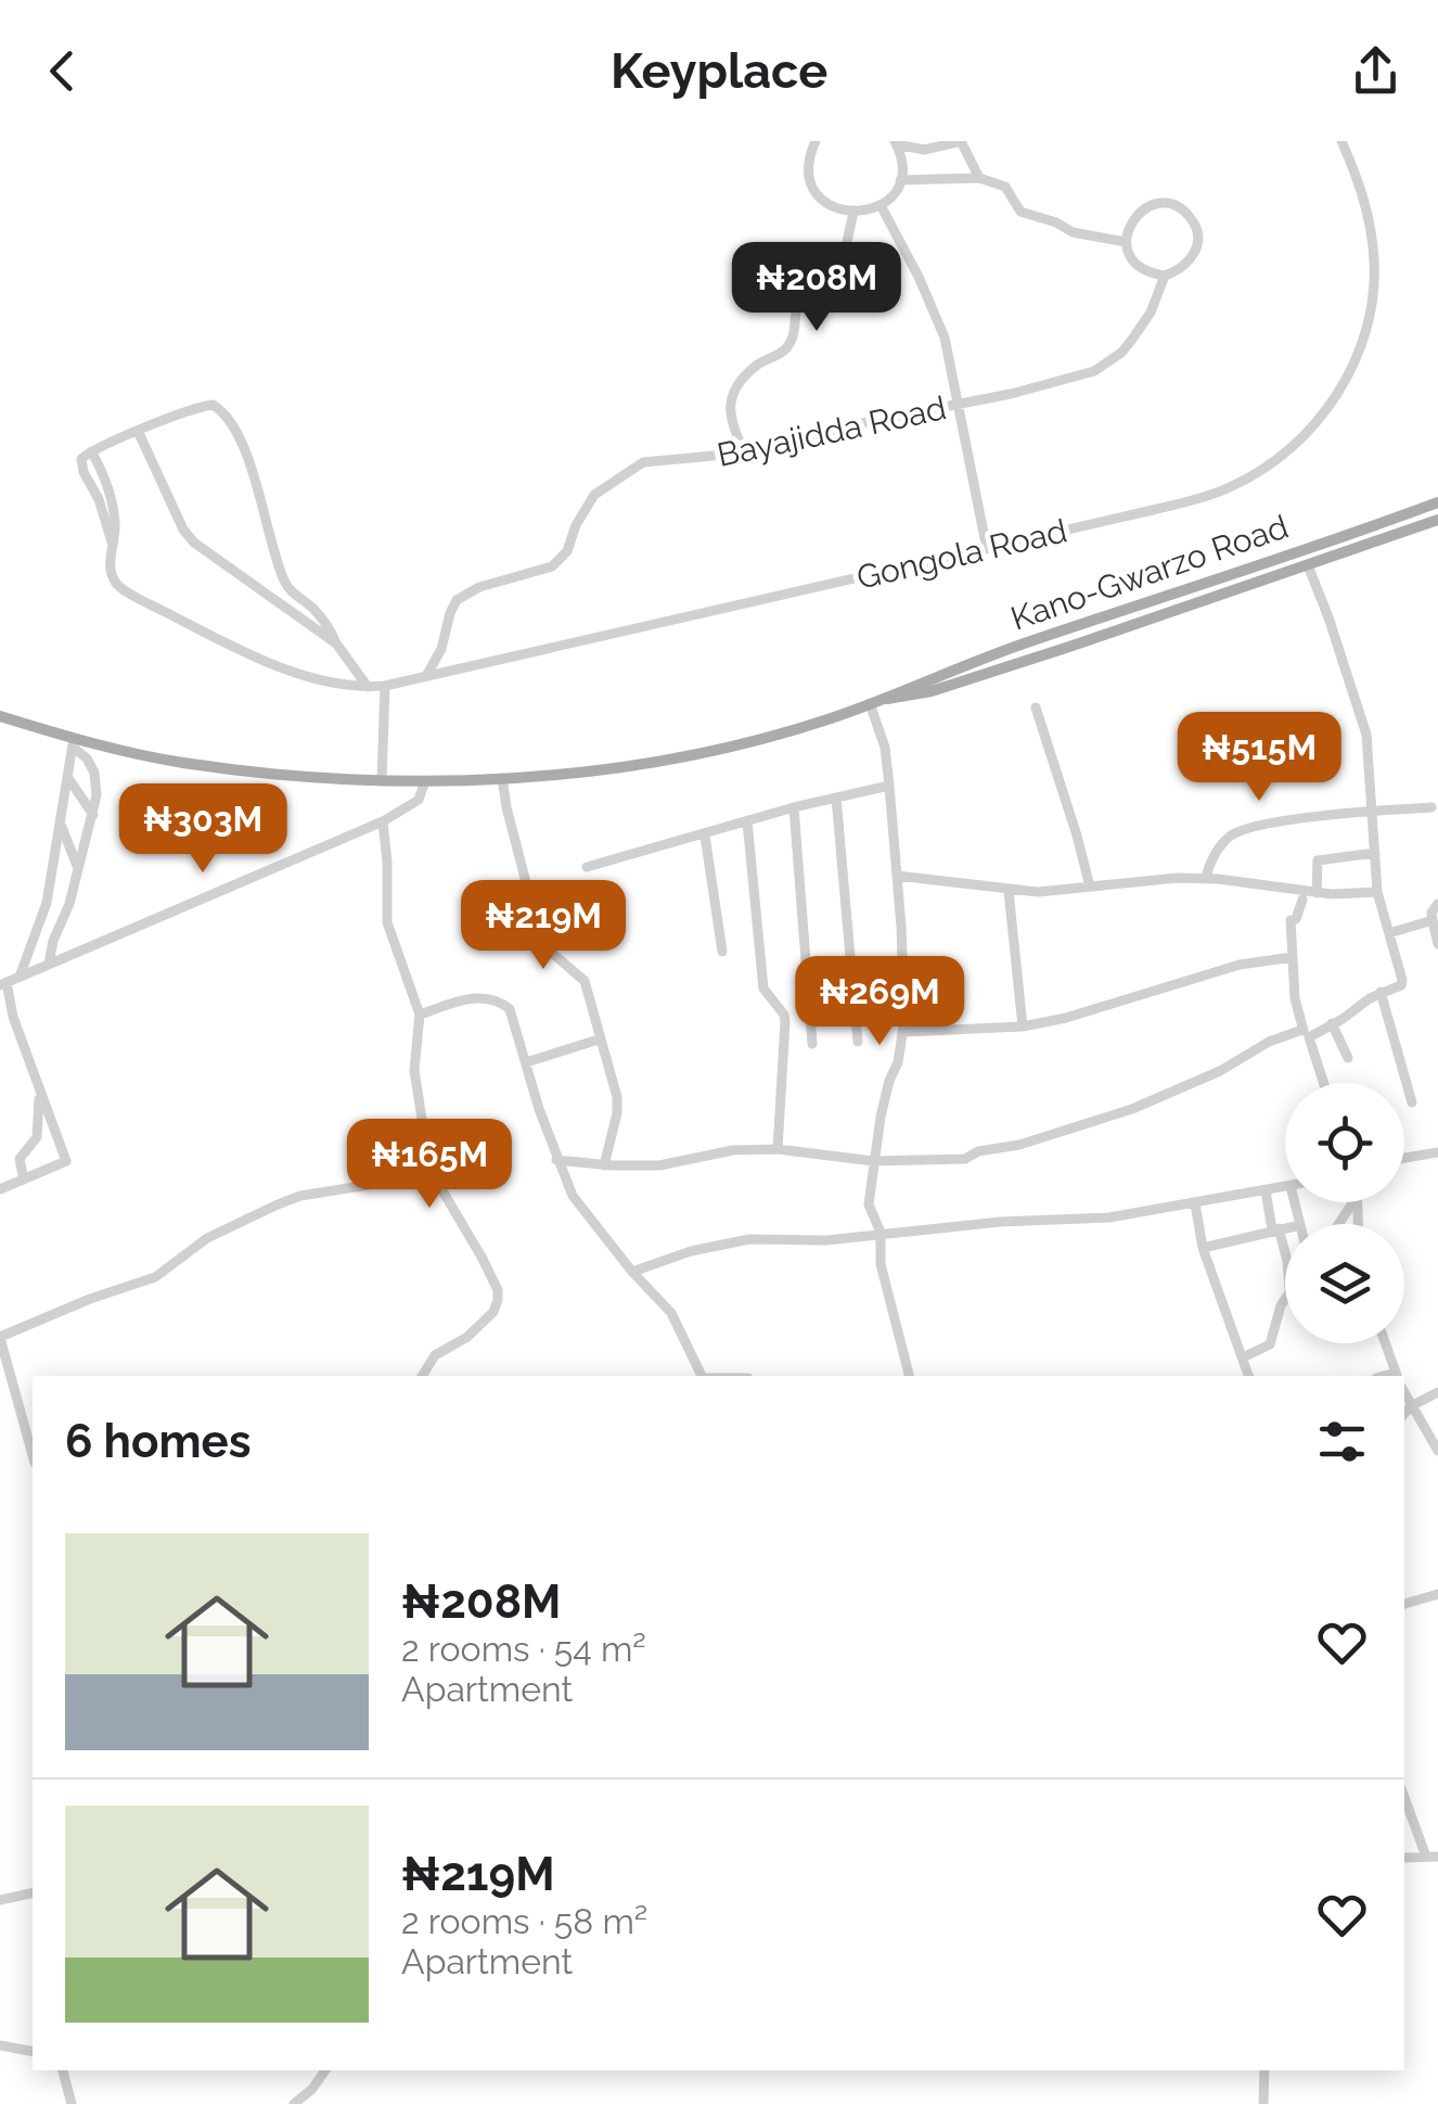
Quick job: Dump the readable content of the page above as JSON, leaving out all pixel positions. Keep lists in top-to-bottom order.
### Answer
{
  "streets": {
    "main road": ["Kano-Gwarzo Road"],
    "street": ["Bayajidda Road", "Gongola Road"]
  },
  "crossings": [
    ["Bayajidda Road", "Gongola Road"]
  ],
  "page": {
    "header": "Keyplace",
    "price": [
      "₦208M",
      "₦515M",
      "₦303M",
      "₦219M",
      "₦269M",
      "₦165M"
    ],
    "heading": "6 homes",
    "list": [
      {
        "name": "₦208M",
        "note": "2 rooms · 54 m² · Apartment"
      },
      {
        "name": "₦219M",
        "note": "2 rooms · 58 m² · Apartment"
      }
    ]
  }
}
